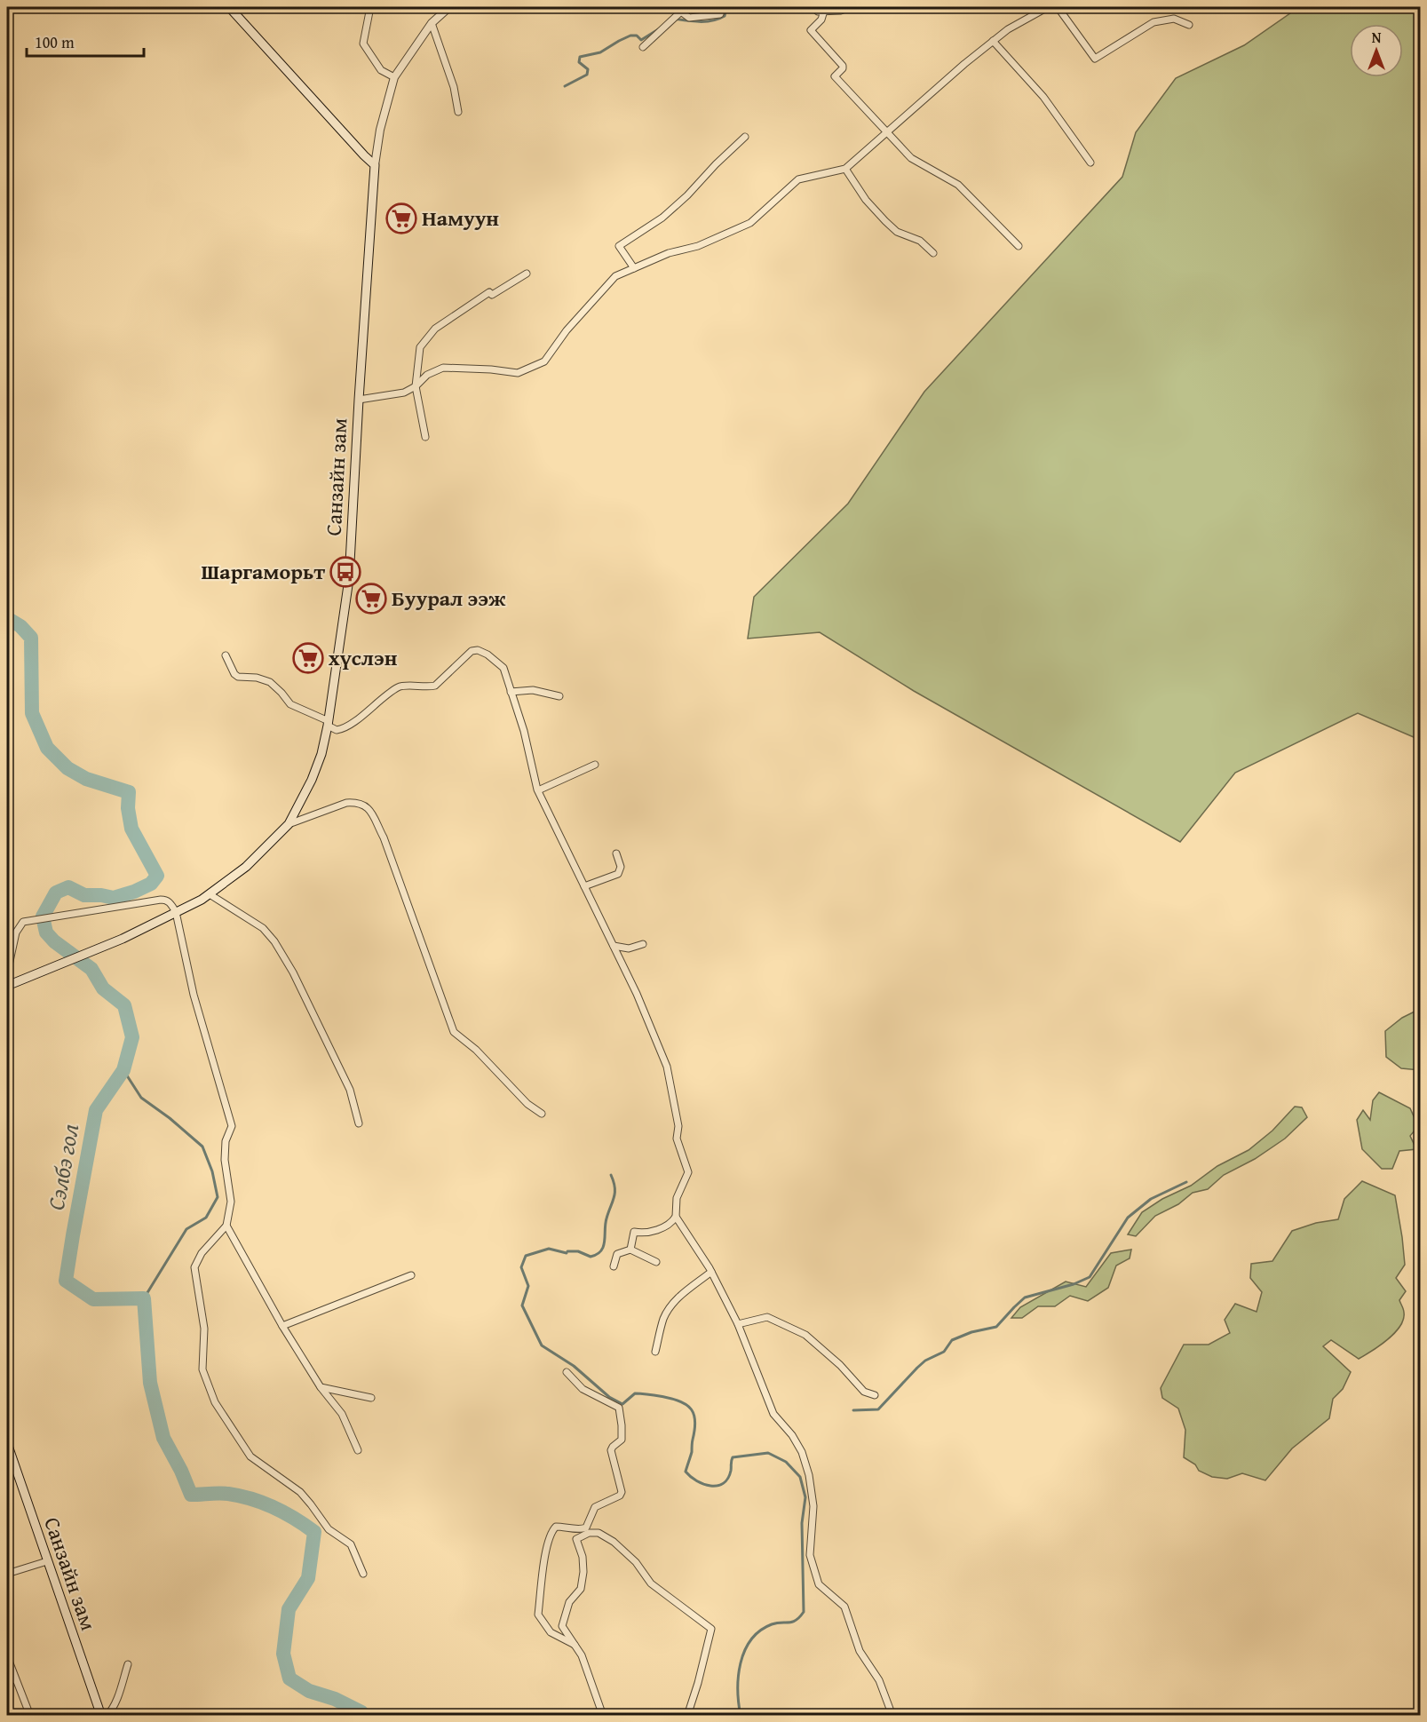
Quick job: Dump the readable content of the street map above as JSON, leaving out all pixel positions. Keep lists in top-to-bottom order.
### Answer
{
  "streets": {
    "main road": ["Санзайн зам"]
  },
  "water": ["Сэлбэ гол"],
  "places": {
    "supermarket": ["Намуун", "Буурал ээж", "хүслэн"],
    "bus stop": ["Шаргаморьт"]
  },
  "scale_bar": "100 m",
  "north": "top"
}
